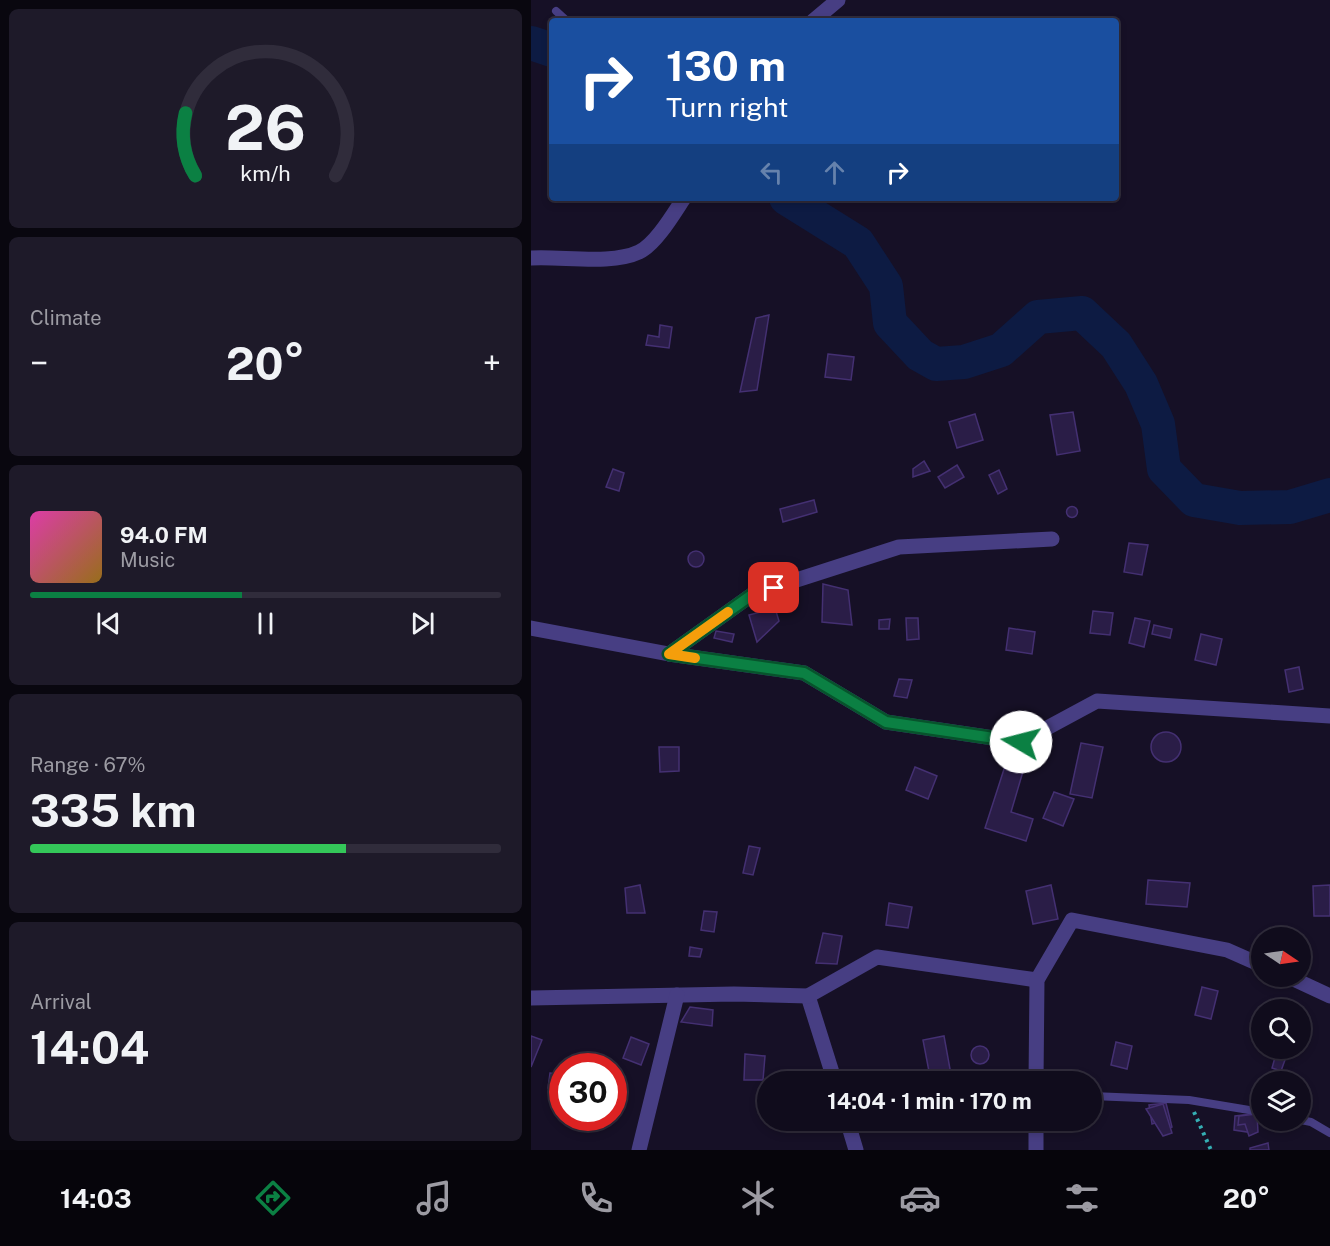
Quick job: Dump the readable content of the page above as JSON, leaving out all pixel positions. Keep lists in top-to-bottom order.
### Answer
{
  "north": "right",
  "page": {
    "turn": ["130 m", "Turn right"],
    "tile": [
      "Climate",
      ["Range · 67%", "335 km"],
      ["Arrival", "14:04"]
    ],
    "heat": ["−", "20°", "+"],
    "song": ["94.0 FM", "Music"],
    "limit": "30",
    "trip": "14:04 · 1 min · 170 m",
    "tabs": ["14:03", "20°"],
    "gauge": ["26", "km/h"]
  }
}
